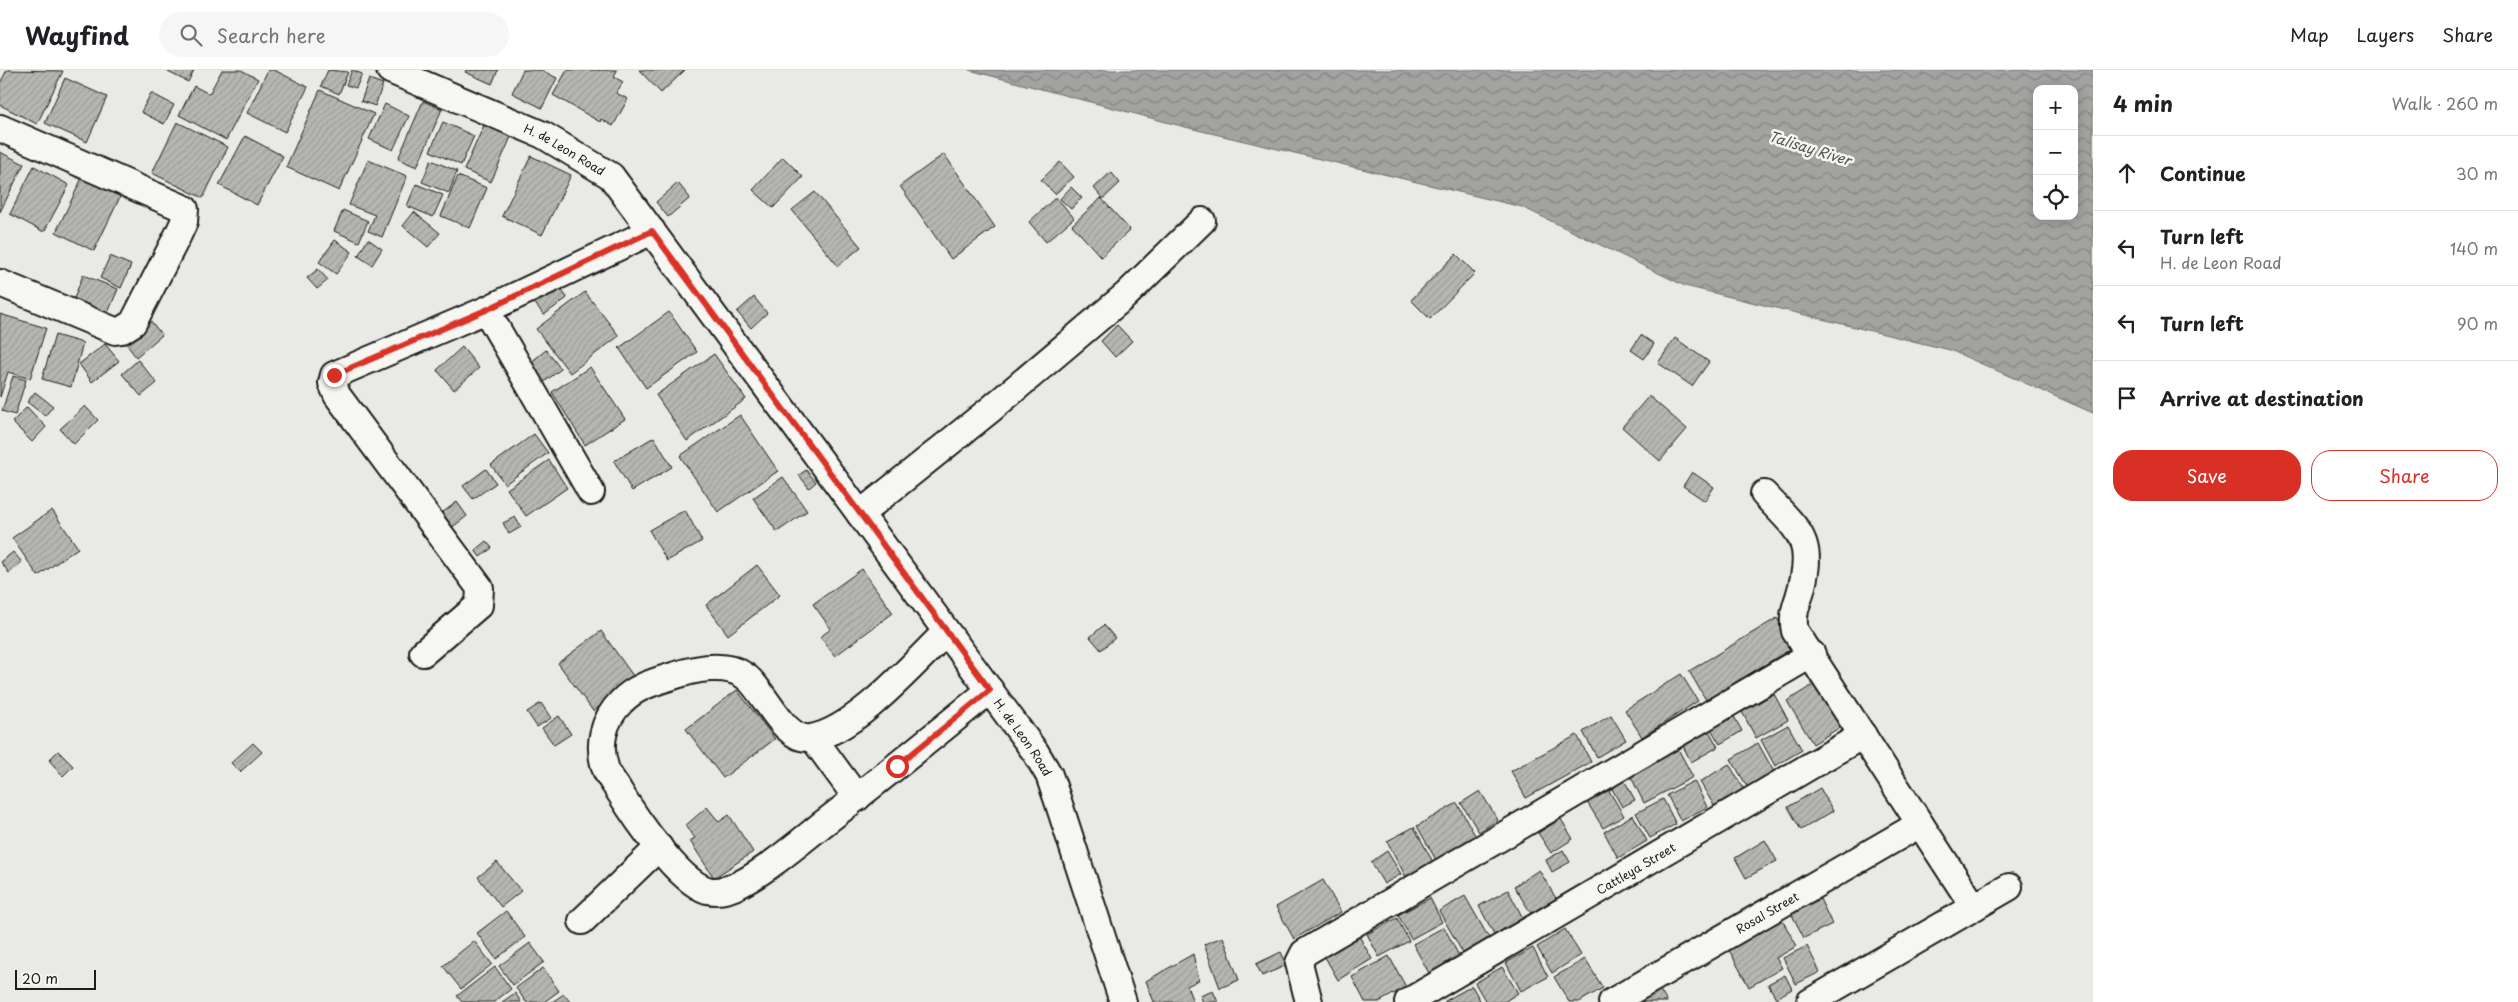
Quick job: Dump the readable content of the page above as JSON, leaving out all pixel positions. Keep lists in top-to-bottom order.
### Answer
{
  "streets": {
    "street": ["H. de Leon Road", "Cattleya Street", "Rosal Street"]
  },
  "water": ["Talisay River"],
  "scale_bar": "20 m",
  "page": {
    "header": "Wayfind",
    "search": "Search here",
    "nav": ["Map", "Layers", "Share"],
    "heading": ["4 min", "Walk · 260 m"],
    "map_buttons": ["+", "−"],
    "list": [
      ["Continue", "30 m"],
      ["Turn left", "H. de Leon Road", "140 m"],
      ["Turn left", "90 m"],
      "Arrive at destination"
    ],
    "buttons": ["Save", "Share"],
    "scale": "20 m"
  }
}
